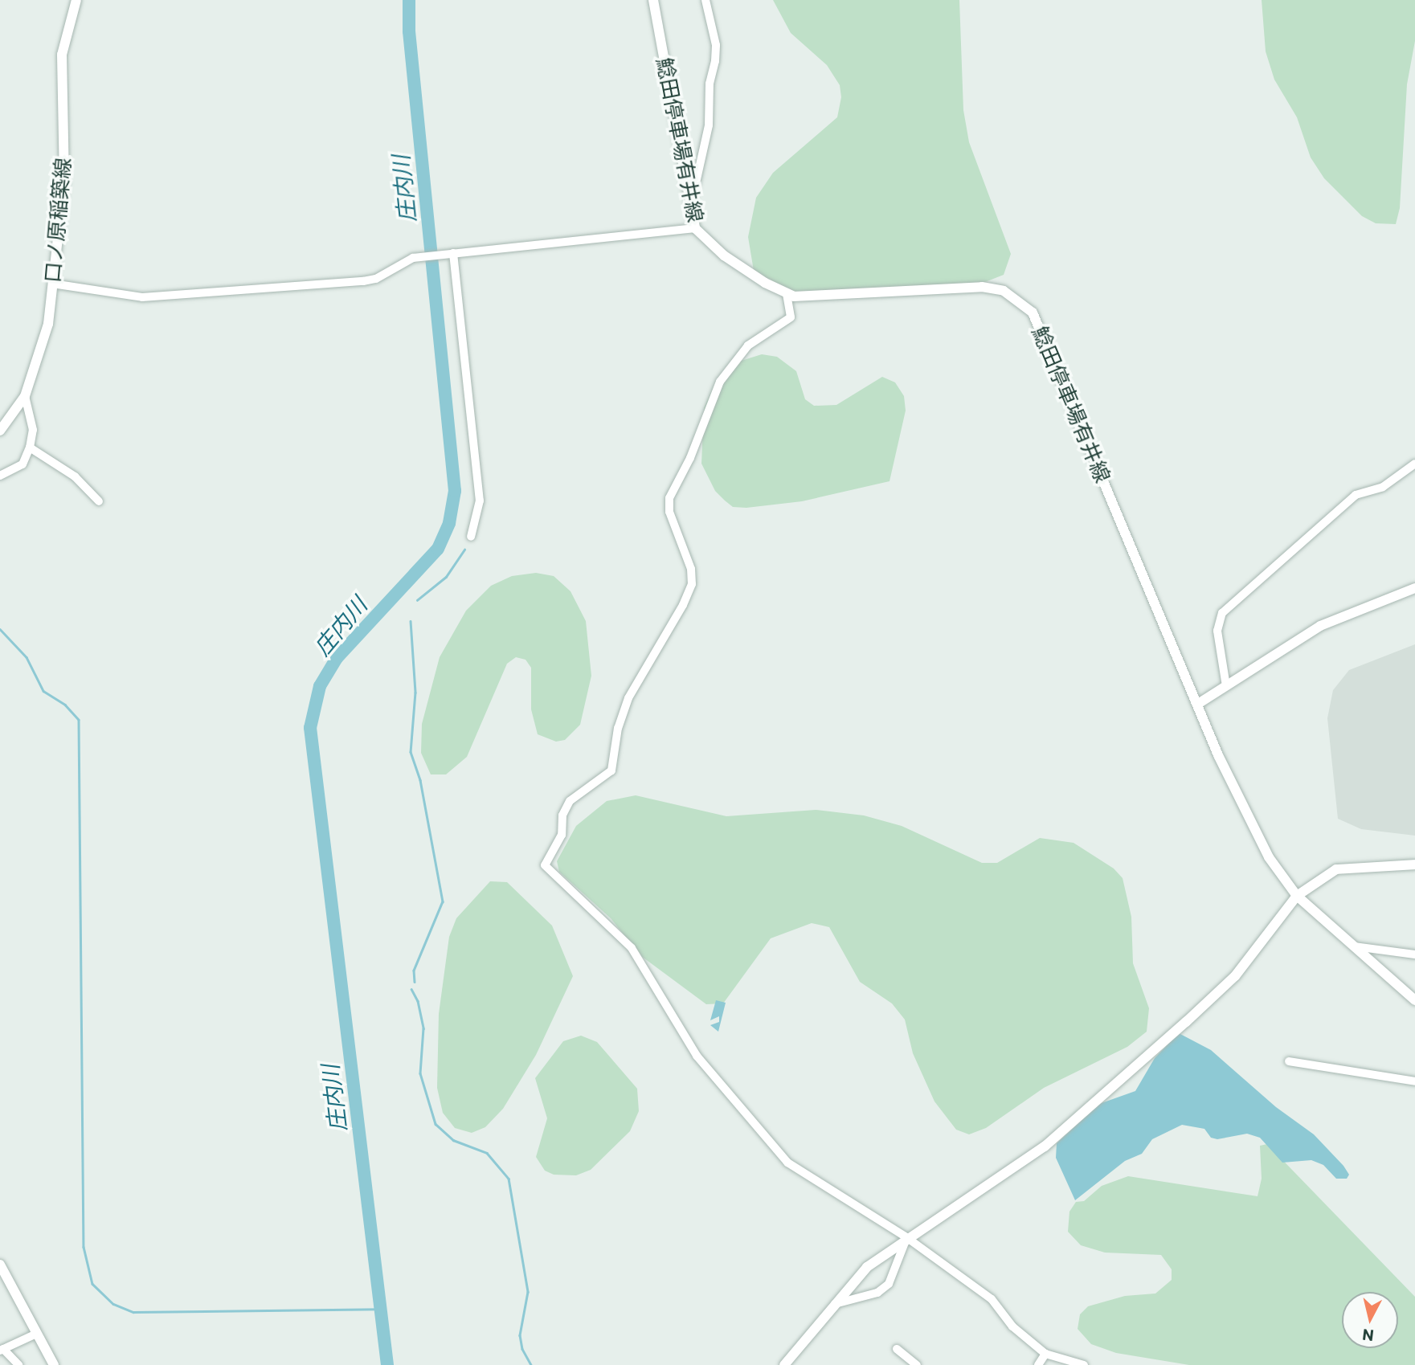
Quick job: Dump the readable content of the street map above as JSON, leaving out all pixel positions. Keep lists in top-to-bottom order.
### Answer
{
  "streets": {
    "main road": ["鯰田停車場有井線", "口ノ原稲築線"]
  },
  "water": ["庄内川"],
  "north": "bottom"
}
